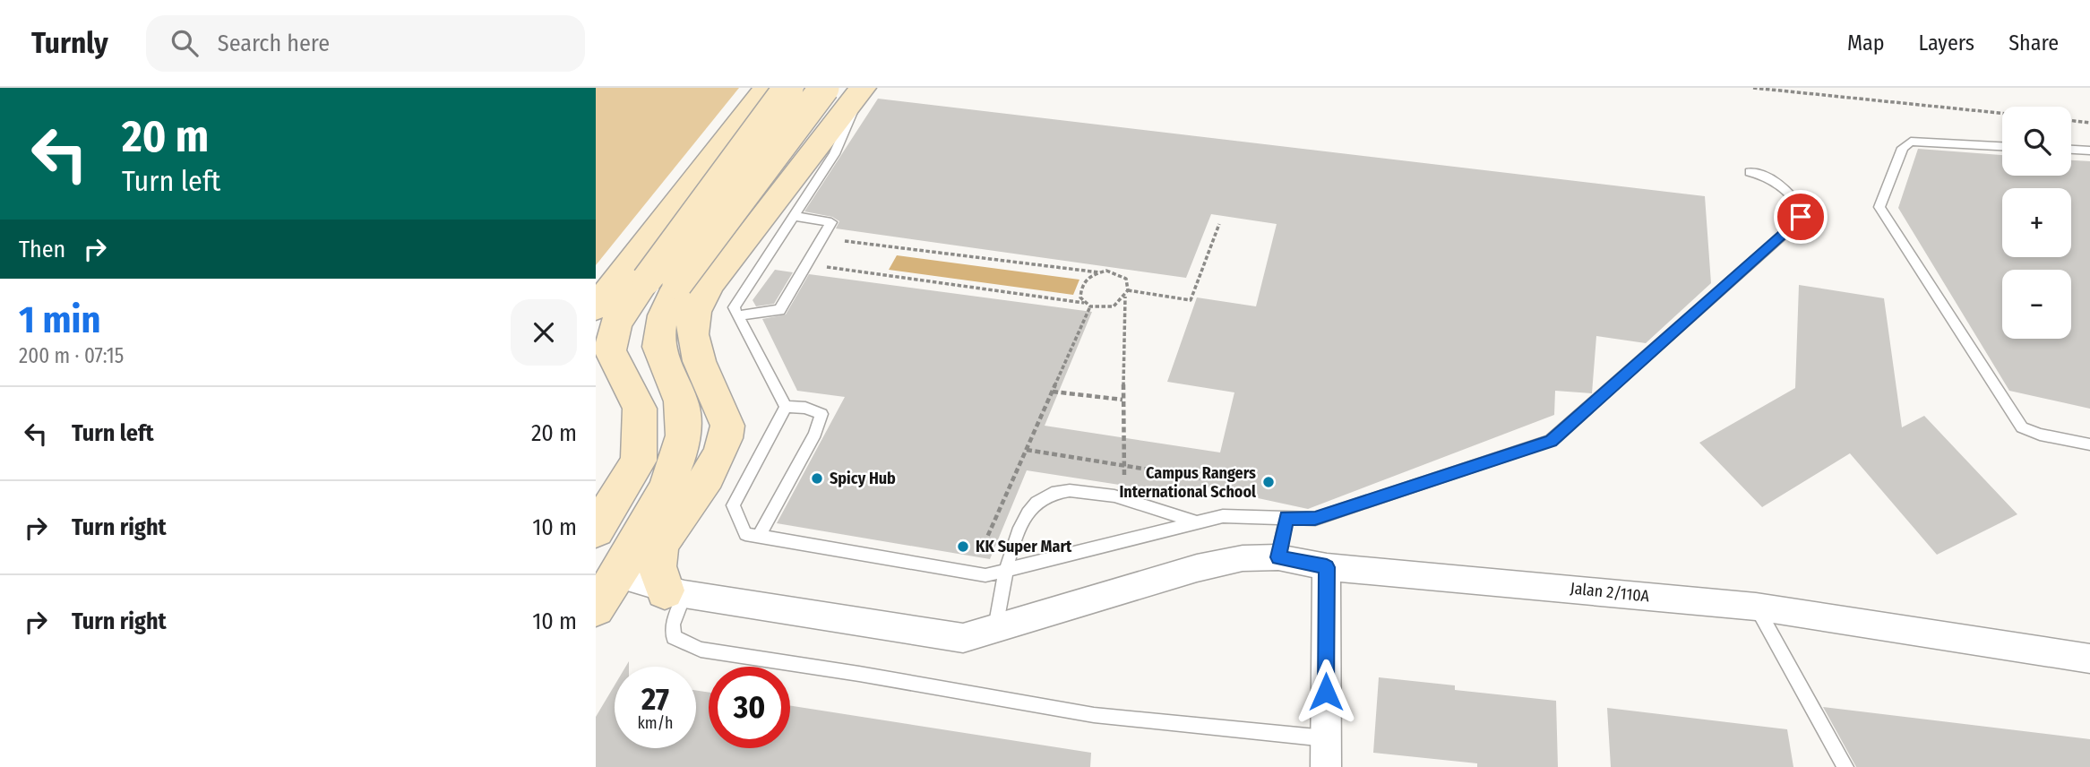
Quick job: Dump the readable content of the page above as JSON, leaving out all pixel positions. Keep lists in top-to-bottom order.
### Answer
{
  "streets": {
    "street": ["Jalan 2/110A"]
  },
  "places": ["Spicy Hub", "Campus Rangers International School", "KK Super Mart"],
  "page": {
    "header": "Turnly",
    "search": "Search here",
    "nav": ["Map", "Layers", "Share"],
    "turn": ["20 m", "Turn left"],
    "map_buttons": ["+", "−"],
    "then": "Then",
    "heading": ["1 min", "200 m · 07:15"],
    "list": [
      {
        "name": "Turn left",
        "value": "20 m"
      },
      {
        "name": "Turn right",
        "value": "10 m"
      },
      {
        "name": "Turn right",
        "value": "10 m"
      }
    ],
    "speed": "27 km/h",
    "limit": "30"
  }
}
